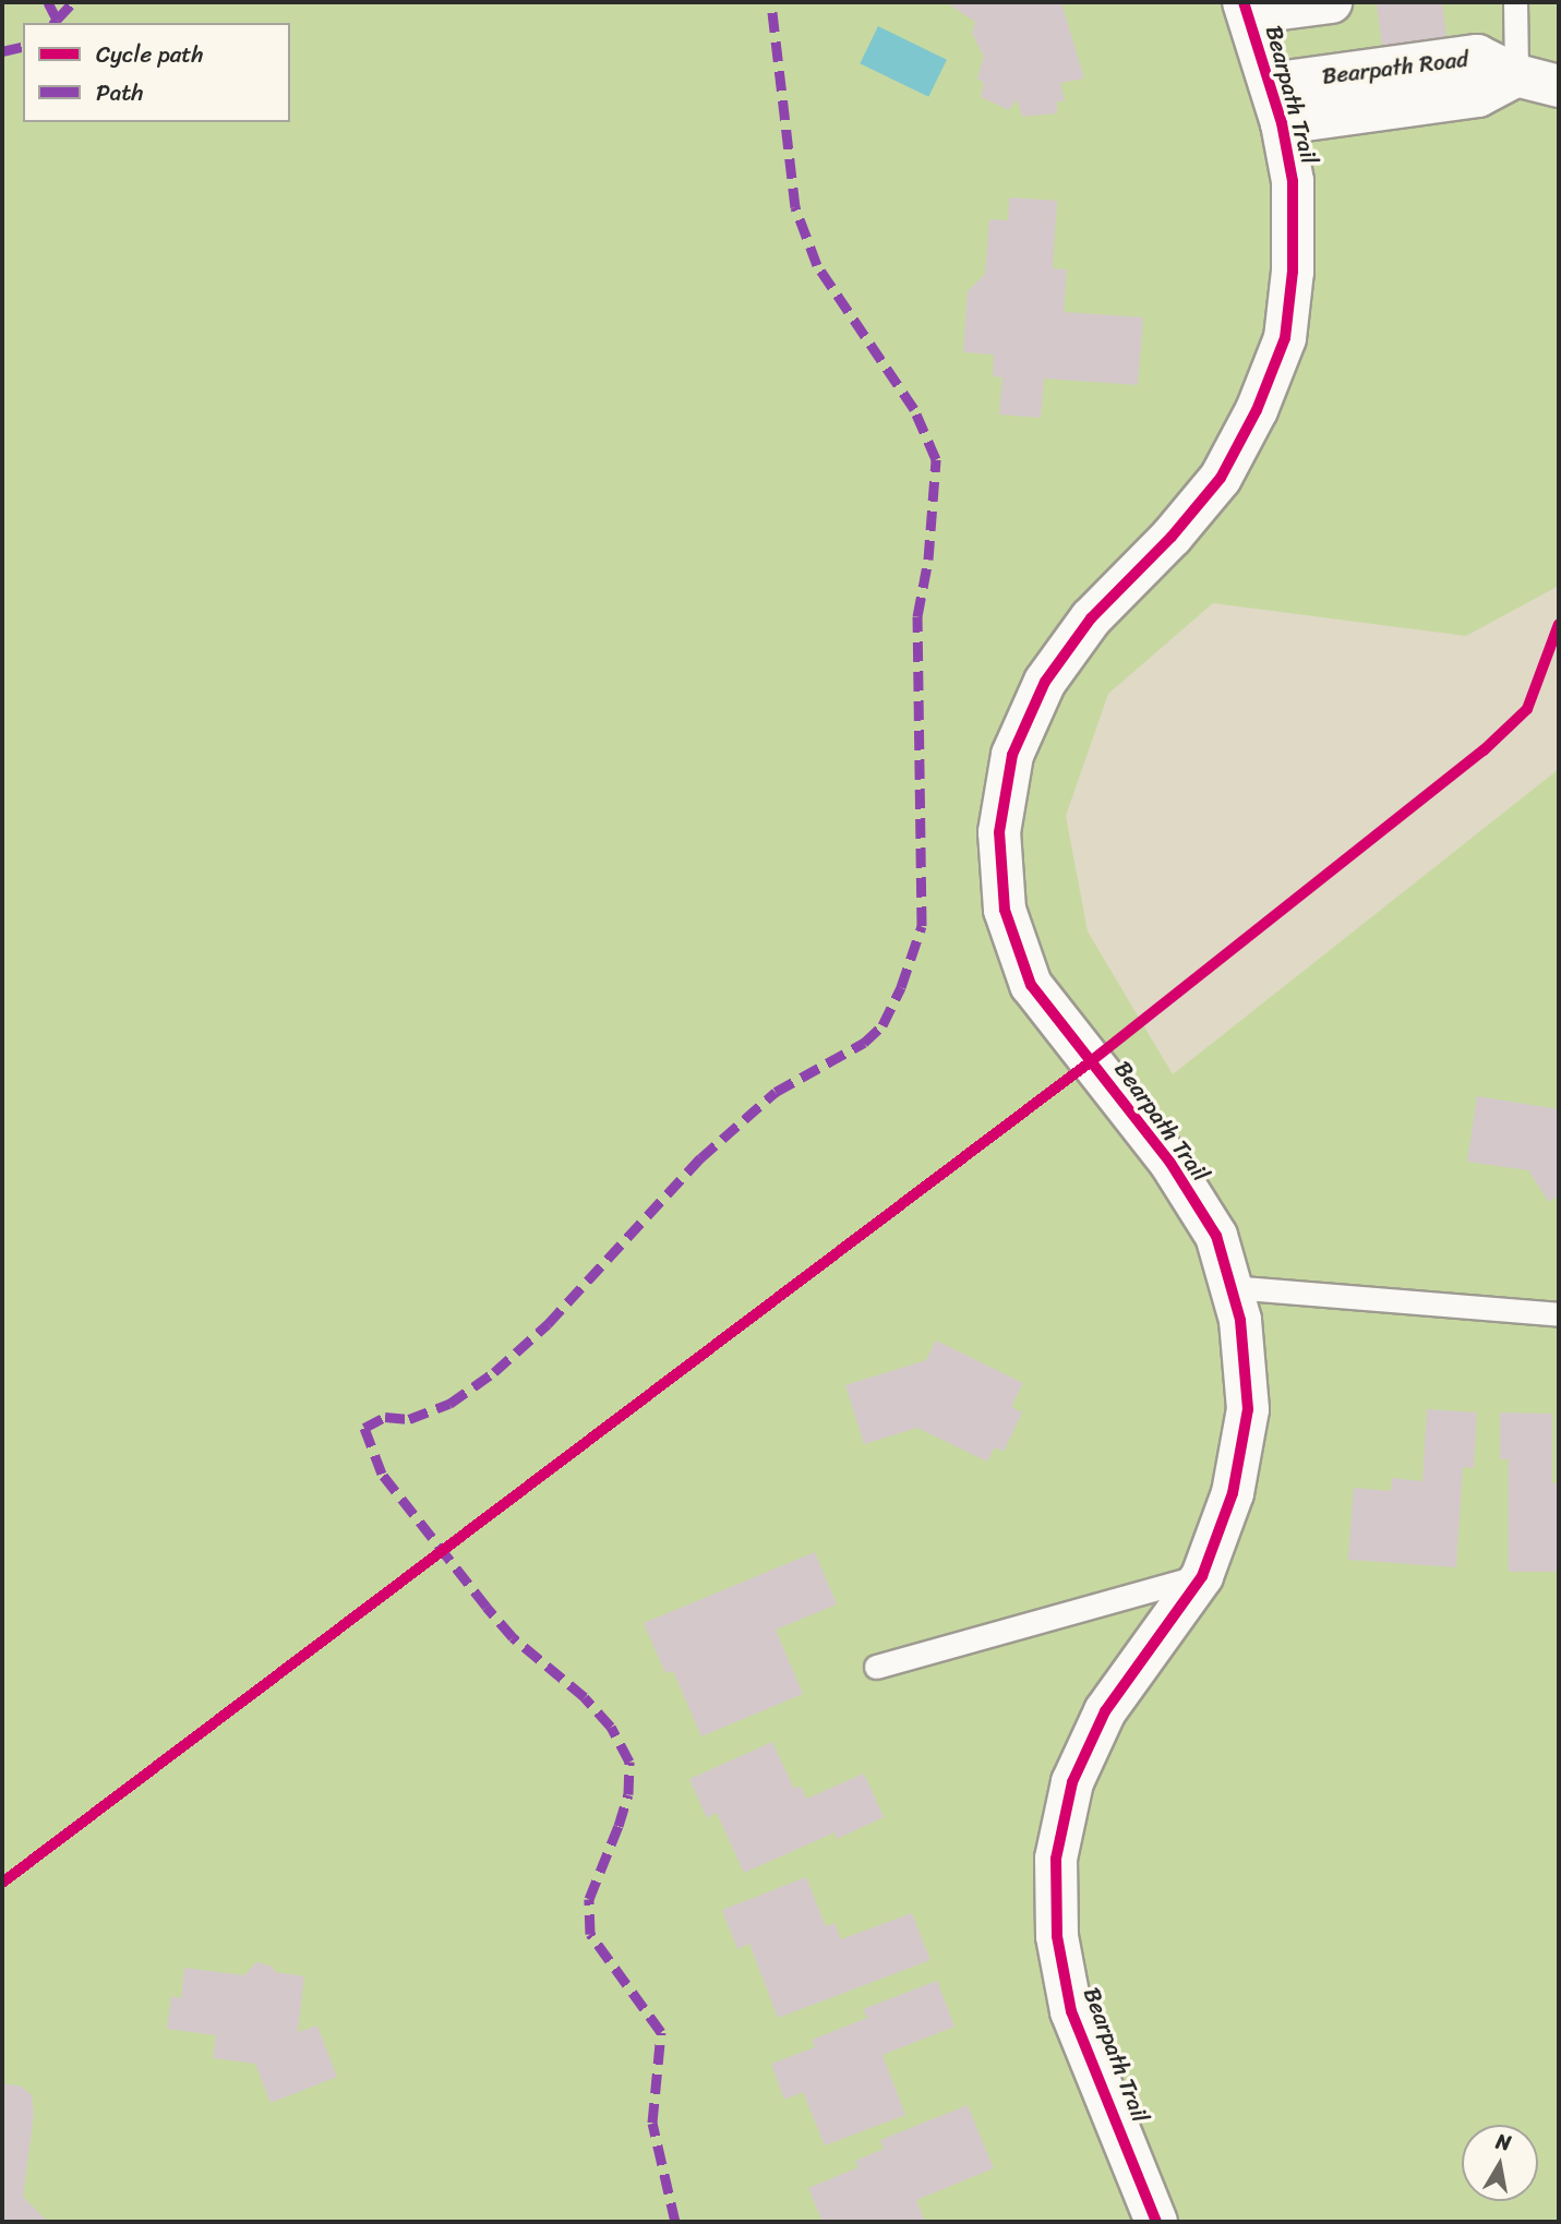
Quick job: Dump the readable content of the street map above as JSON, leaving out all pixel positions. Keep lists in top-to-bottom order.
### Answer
{
  "streets": {
    "street": ["Bearpath Road", "Bearpath Trail"]
  },
  "crossings": [
    ["Bearpath Road", "Bearpath Trail"]
  ],
  "legend": ["Cycle path", "Path"],
  "north": "top"
}
